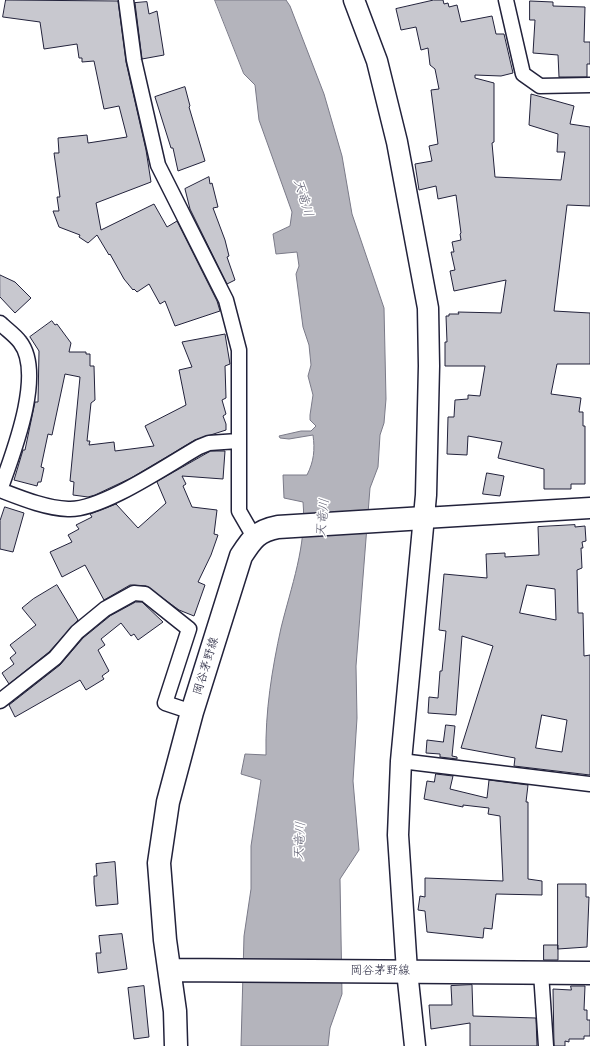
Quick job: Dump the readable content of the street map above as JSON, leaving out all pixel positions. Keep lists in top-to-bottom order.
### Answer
{
  "streets": {
    "main road": ["岡谷茅野線"]
  },
  "water": ["天竜川"]
}
